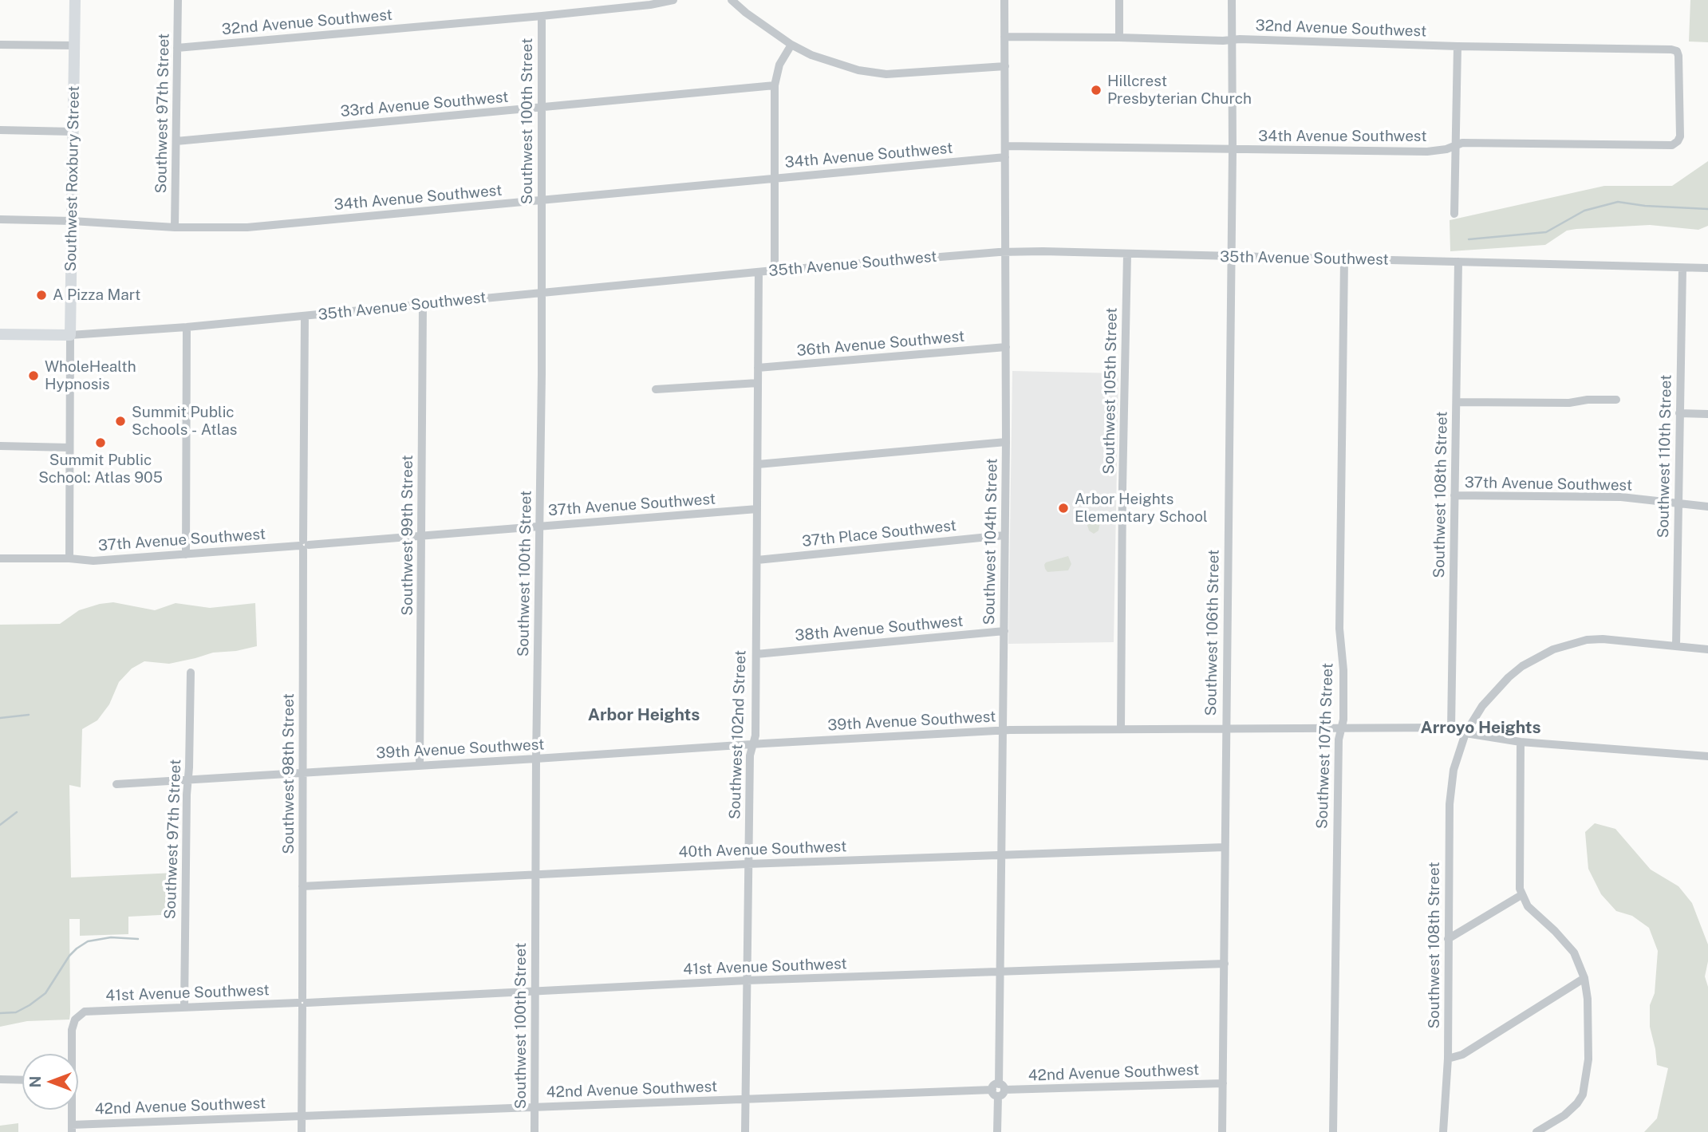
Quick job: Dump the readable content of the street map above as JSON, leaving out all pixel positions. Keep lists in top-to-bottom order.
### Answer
{
  "streets": {
    "main road": ["Southwest Roxbury Street", "35th Avenue Southwest"],
    "street": [
      "32nd Avenue Southwest",
      "33rd Avenue Southwest",
      "Southwest 97th Street",
      "Southwest 100th Street",
      "34th Avenue Southwest",
      "36th Avenue Southwest",
      "Southwest 105th Street",
      "Southwest 110th Street",
      "37th Avenue Southwest",
      "Southwest 108th Street",
      "37th Place Southwest",
      "Southwest 99th Street",
      "Southwest 104th Street",
      "38th Avenue Southwest",
      "Southwest 106th Street",
      "39th Avenue Southwest",
      "Southwest 102nd Street",
      "Southwest 107th Street",
      "Southwest 98th Street",
      "40th Avenue Southwest",
      "41st Avenue Southwest",
      "42nd Avenue Southwest"
    ]
  },
  "crossings": [
    ["32nd Avenue Southwest", "Southwest 97th Street"],
    ["32nd Avenue Southwest", "Southwest 100th Street"],
    ["32nd Avenue Southwest", "34th Avenue Southwest"],
    ["32nd Avenue Southwest", "Southwest 104th Street"],
    ["32nd Avenue Southwest", "Southwest 106th Street"],
    ["33rd Avenue Southwest", "Southwest 97th Street"],
    ["33rd Avenue Southwest", "Southwest 100th Street"],
    ["Southwest 97th Street", "34th Avenue Southwest"],
    ["Southwest 97th Street", "39th Avenue Southwest"],
    ["Southwest 97th Street", "41st Avenue Southwest"],
    ["Southwest 100th Street", "34th Avenue Southwest"],
    ["Southwest 100th Street", "35th Avenue Southwest"],
    ["Southwest 100th Street", "37th Avenue Southwest"],
    ["Southwest 100th Street", "39th Avenue Southwest"],
    ["Southwest 100th Street", "40th Avenue Southwest"],
    ["Southwest 100th Street", "41st Avenue Southwest"],
    ["Southwest 100th Street", "42nd Avenue Southwest"],
    ["34th Avenue Southwest", "Southwest Roxbury Street"],
    ["34th Avenue Southwest", "Southwest 104th Street"],
    ["34th Avenue Southwest", "Southwest 106th Street"],
    ["Southwest Roxbury Street", "35th Avenue Southwest"],
    ["Southwest Roxbury Street", "37th Avenue Southwest"],
    ["35th Avenue Southwest", "Southwest 105th Street"],
    ["35th Avenue Southwest", "Southwest 110th Street"],
    ["35th Avenue Southwest", "Southwest 108th Street"],
    ["35th Avenue Southwest", "Southwest 99th Street"],
    ["35th Avenue Southwest", "Southwest 104th Street"],
    ["35th Avenue Southwest", "Southwest 106th Street"],
    ["35th Avenue Southwest", "Southwest 102nd Street"],
    ["35th Avenue Southwest", "Southwest 107th Street"],
    ["35th Avenue Southwest", "Southwest 98th Street"],
    ["36th Avenue Southwest", "Southwest 104th Street"],
    ["36th Avenue Southwest", "Southwest 102nd Street"],
    ["Southwest 105th Street", "39th Avenue Southwest"],
    ["Southwest 110th Street", "37th Avenue Southwest"],
    ["Southwest 110th Street", "Southwest 108th Street"],
    ["37th Avenue Southwest", "Southwest 108th Street"],
    ["37th Avenue Southwest", "Southwest 99th Street"],
    ["37th Avenue Southwest", "Southwest 102nd Street"],
    ["37th Avenue Southwest", "Southwest 98th Street"],
    ["Southwest 108th Street", "39th Avenue Southwest"],
    ["37th Place Southwest", "Southwest 104th Street"],
    ["37th Place Southwest", "Southwest 102nd Street"],
    ["Southwest 99th Street", "39th Avenue Southwest"],
    ["Southwest 104th Street", "38th Avenue Southwest"],
    ["Southwest 104th Street", "39th Avenue Southwest"],
    ["Southwest 104th Street", "40th Avenue Southwest"],
    ["Southwest 104th Street", "41st Avenue Southwest"],
    ["Southwest 104th Street", "42nd Avenue Southwest"],
    ["38th Avenue Southwest", "Southwest 102nd Street"],
    ["Southwest 106th Street", "39th Avenue Southwest"],
    ["Southwest 106th Street", "40th Avenue Southwest"],
    ["Southwest 106th Street", "41st Avenue Southwest"],
    ["Southwest 106th Street", "42nd Avenue Southwest"],
    ["39th Avenue Southwest", "Southwest 102nd Street"],
    ["39th Avenue Southwest", "Southwest 107th Street"],
    ["39th Avenue Southwest", "Southwest 98th Street"],
    ["Southwest 102nd Street", "40th Avenue Southwest"],
    ["Southwest 102nd Street", "41st Avenue Southwest"],
    ["Southwest 102nd Street", "42nd Avenue Southwest"],
    ["Southwest 98th Street", "40th Avenue Southwest"],
    ["Southwest 98th Street", "41st Avenue Southwest"],
    ["Southwest 98th Street", "42nd Avenue Southwest"]
  ],
  "districts": ["Arbor Heights", "Arroyo Heights"],
  "places": [
    "Hillcrest Presbyterian Church",
    "A Pizza Mart",
    "WholeHealth Hypnosis",
    "Summit Public Schools - Atlas",
    "Summit Public School: Atlas 905",
    "Arbor Heights Elementary School"
  ],
  "north": "left"
}
